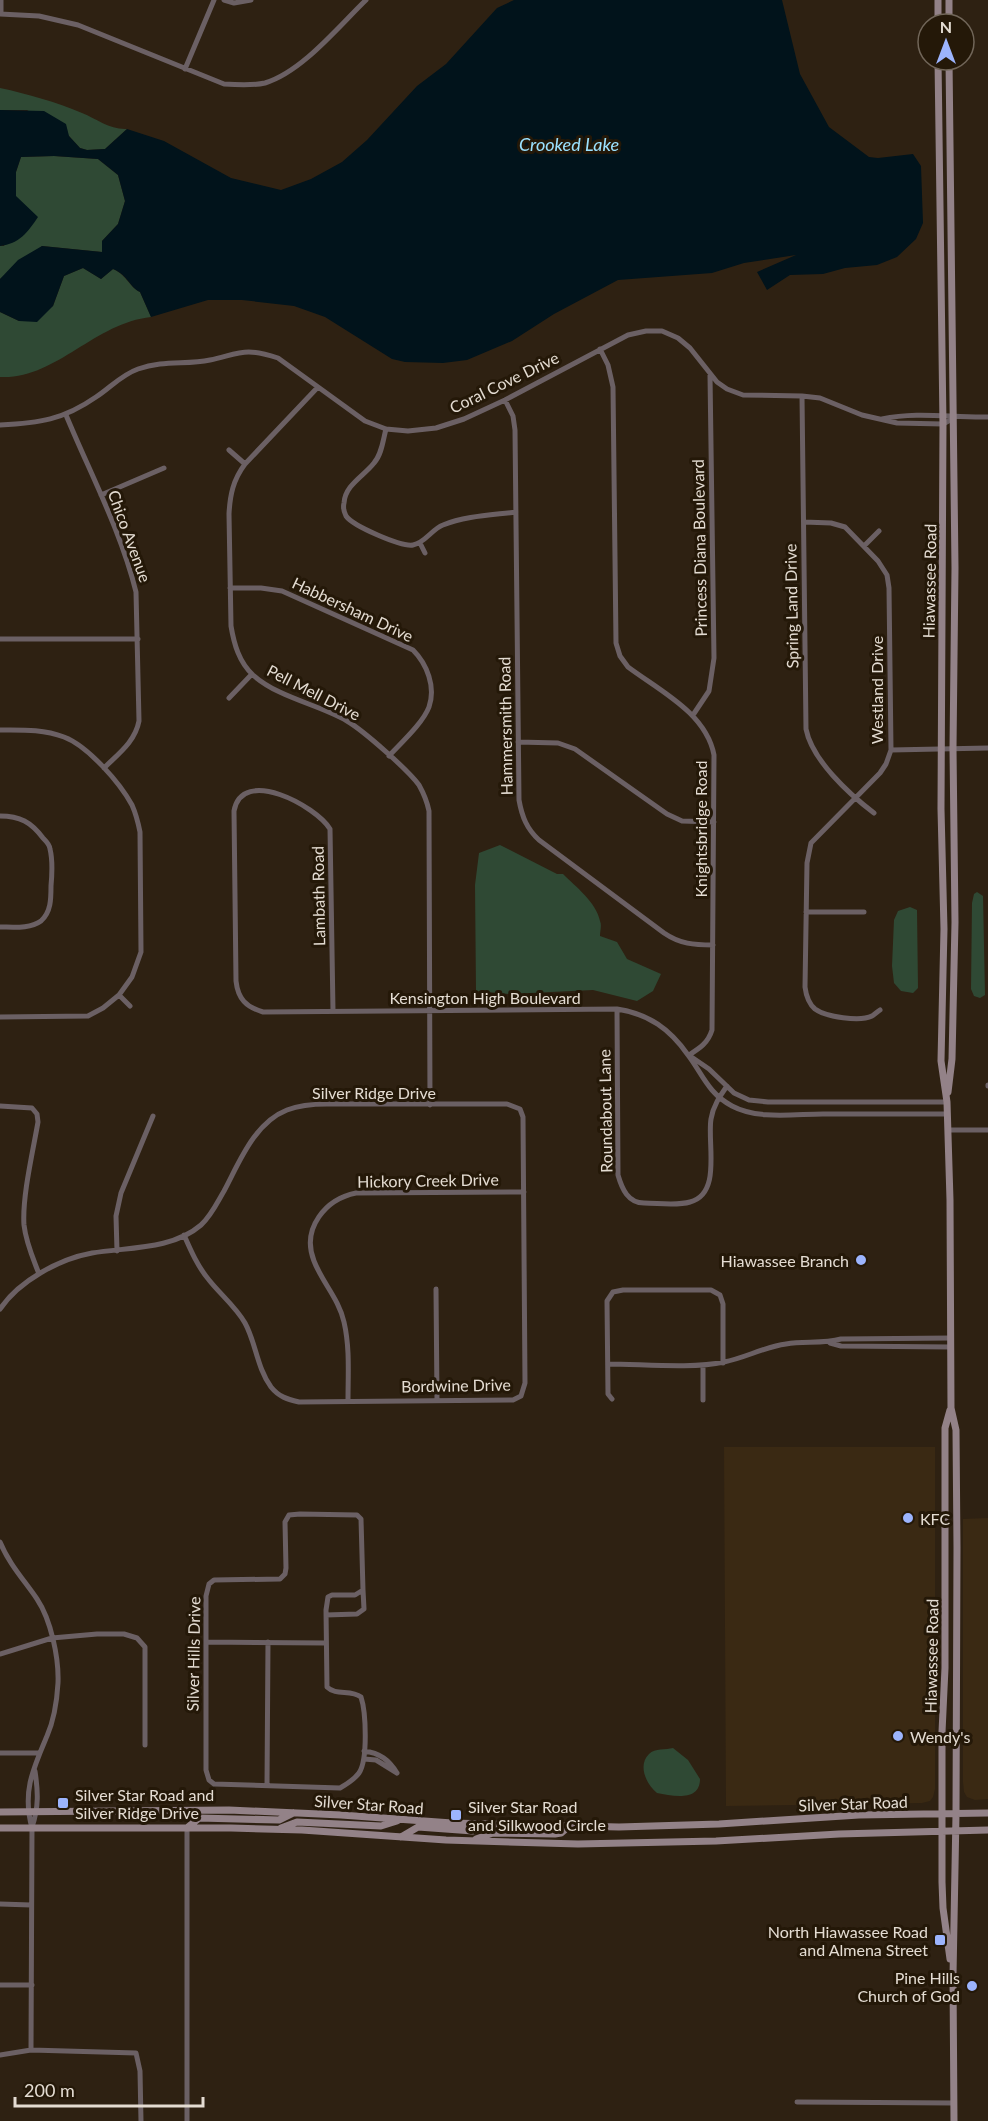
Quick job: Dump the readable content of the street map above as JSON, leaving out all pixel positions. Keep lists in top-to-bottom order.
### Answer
{
  "streets": {
    "street": [
      "Coral Cove Drive",
      "Chico Avenue",
      "Princess Diana Boulevard",
      "Hiawassee Road",
      "Spring Land Drive",
      "Habbersham Drive",
      "Westland Drive",
      "Pell Mell Drive",
      "Hammersmith Road",
      "Knightsbridge Road",
      "Lambath Road",
      "Kensington High Boulevard",
      "Silver Ridge Drive",
      "Roundabout Lane",
      "Hickory Creek Drive",
      "Bordwine Drive",
      "Silver Hills Drive",
      "Silver Star Road"
    ]
  },
  "crossings": [
    ["Coral Cove Drive", "Chico Avenue"],
    ["Coral Cove Drive", "Princess Diana Boulevard"],
    ["Coral Cove Drive", "Hiawassee Road"],
    ["Coral Cove Drive", "Spring Land Drive"],
    ["Coral Cove Drive", "Pell Mell Drive"],
    ["Coral Cove Drive", "Hammersmith Road"],
    ["Coral Cove Drive", "Knightsbridge Road"],
    ["Princess Diana Boulevard", "Knightsbridge Road"],
    ["Hiawassee Road", "Kensington High Boulevard"],
    ["Hiawassee Road", "Silver Star Road"],
    ["Spring Land Drive", "Westland Drive"],
    ["Habbersham Drive", "Pell Mell Drive"],
    ["Pell Mell Drive", "Kensington High Boulevard"],
    ["Pell Mell Drive", "Silver Ridge Drive"],
    ["Hammersmith Road", "Knightsbridge Road"],
    ["Knightsbridge Road", "Kensington High Boulevard"],
    ["Lambath Road", "Kensington High Boulevard"],
    ["Kensington High Boulevard", "Roundabout Lane"],
    ["Silver Ridge Drive", "Bordwine Drive"],
    ["Hickory Creek Drive", "Bordwine Drive"]
  ],
  "water": ["Crooked Lake"],
  "places": {
    "other": [
      "Hiawassee Branch",
      "KFC",
      "Wendy's",
      "Pine Hills Church of God"
    ],
    "transit": ["Silver Star Road and Silver Ridge Drive", "Silver Star Road and Silkwood Circle", "North Hiawassee Road and Almena Street"]
  },
  "scale_bar": "200 m",
  "north": "top"
}
